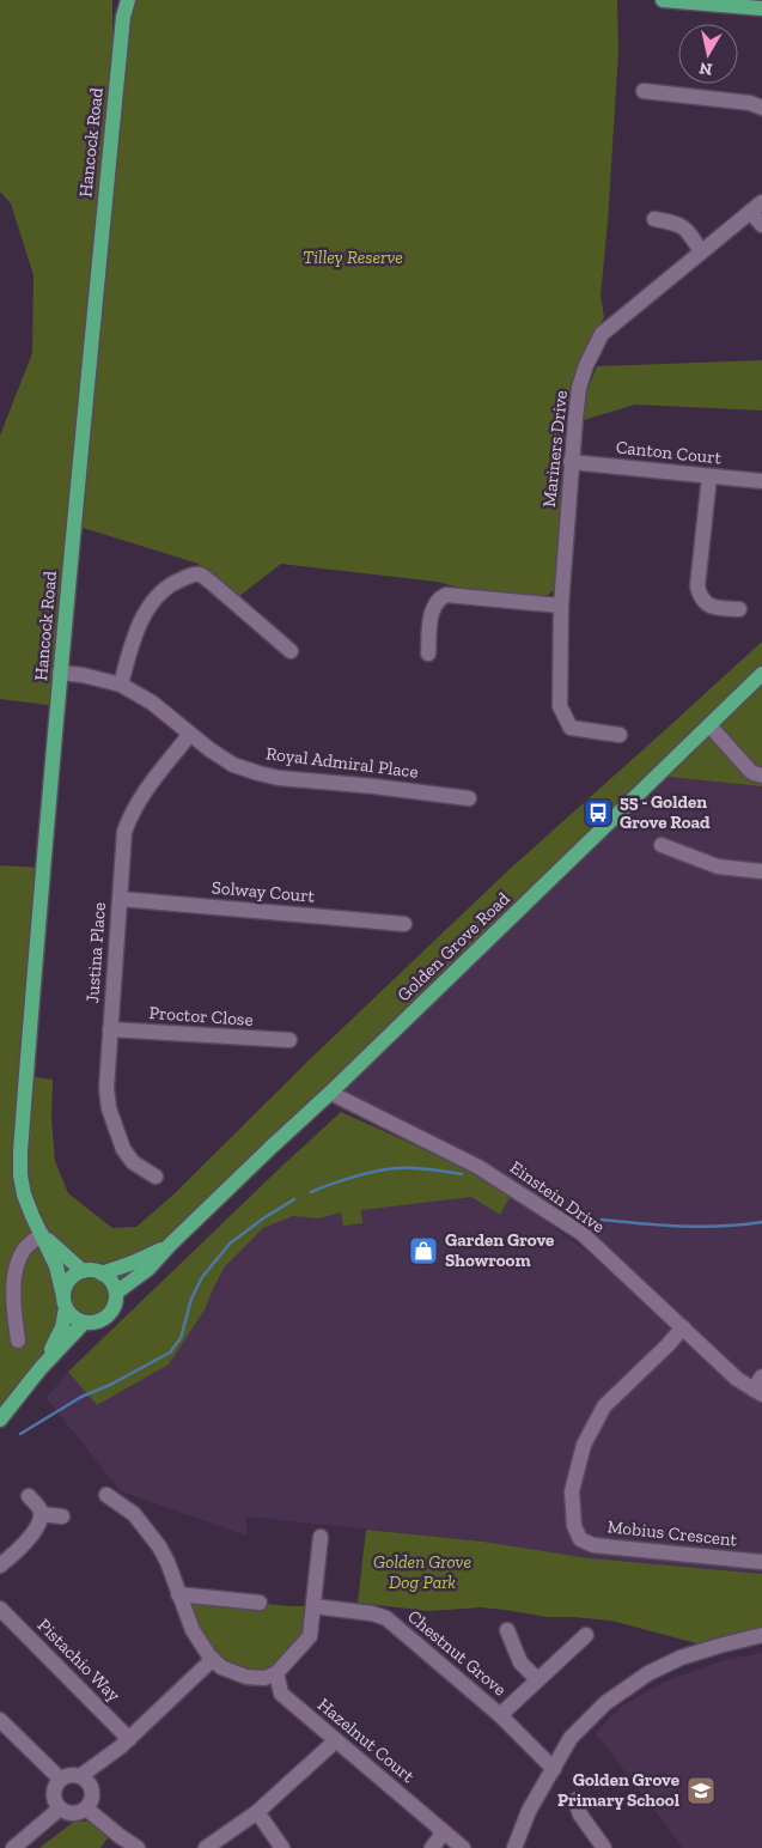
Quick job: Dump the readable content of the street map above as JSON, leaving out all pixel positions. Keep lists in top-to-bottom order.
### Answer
{
  "streets": {
    "main road": ["Hancock Road", "Golden Grove Road"],
    "street": [
      "Mariners Drive",
      "Canton Court",
      "Royal Admiral Place",
      "Solway Court",
      "Justina Place",
      "Proctor Close",
      "Einstein Drive",
      "Mobius Crescent",
      "Chestnut Grove",
      "Pistachio Way",
      "Hazelnut Court"
    ]
  },
  "crossings": [
    ["Hancock Road", "Royal Admiral Place"],
    ["Hancock Road", "Golden Grove Road"],
    ["Mariners Drive", "Canton Court"],
    ["Royal Admiral Place", "Justina Place"],
    ["Solway Court", "Justina Place"],
    ["Golden Grove Road", "Einstein Drive"],
    ["Justina Place", "Proctor Close"],
    ["Einstein Drive", "Mobius Crescent"]
  ],
  "parks": ["Tilley Reserve", "Golden Grove Dog Park"],
  "places": {
    "bus stop": ["55 - Golden Grove Road"],
    "shop": ["Garden Grove Showroom"],
    "school or university": ["Golden Grove Primary School"]
  },
  "north": "bottom"
}
